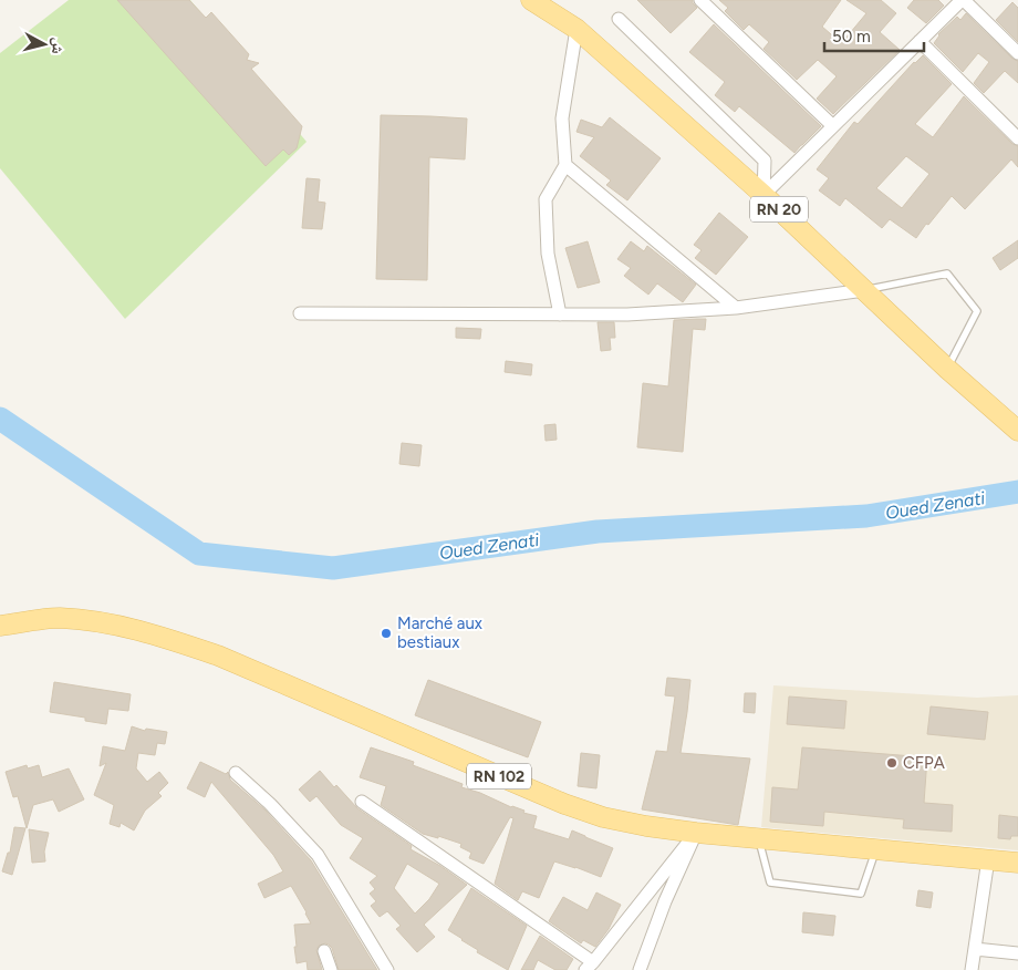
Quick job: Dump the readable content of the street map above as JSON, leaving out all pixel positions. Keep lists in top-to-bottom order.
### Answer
{
  "streets": {
    "main road": ["RN 20", "RN 102"]
  },
  "water": ["Oued Zenati"],
  "places": ["Marché aux bestiaux", "CFPA"],
  "scale_bar": "50 m",
  "north": "right"
}
